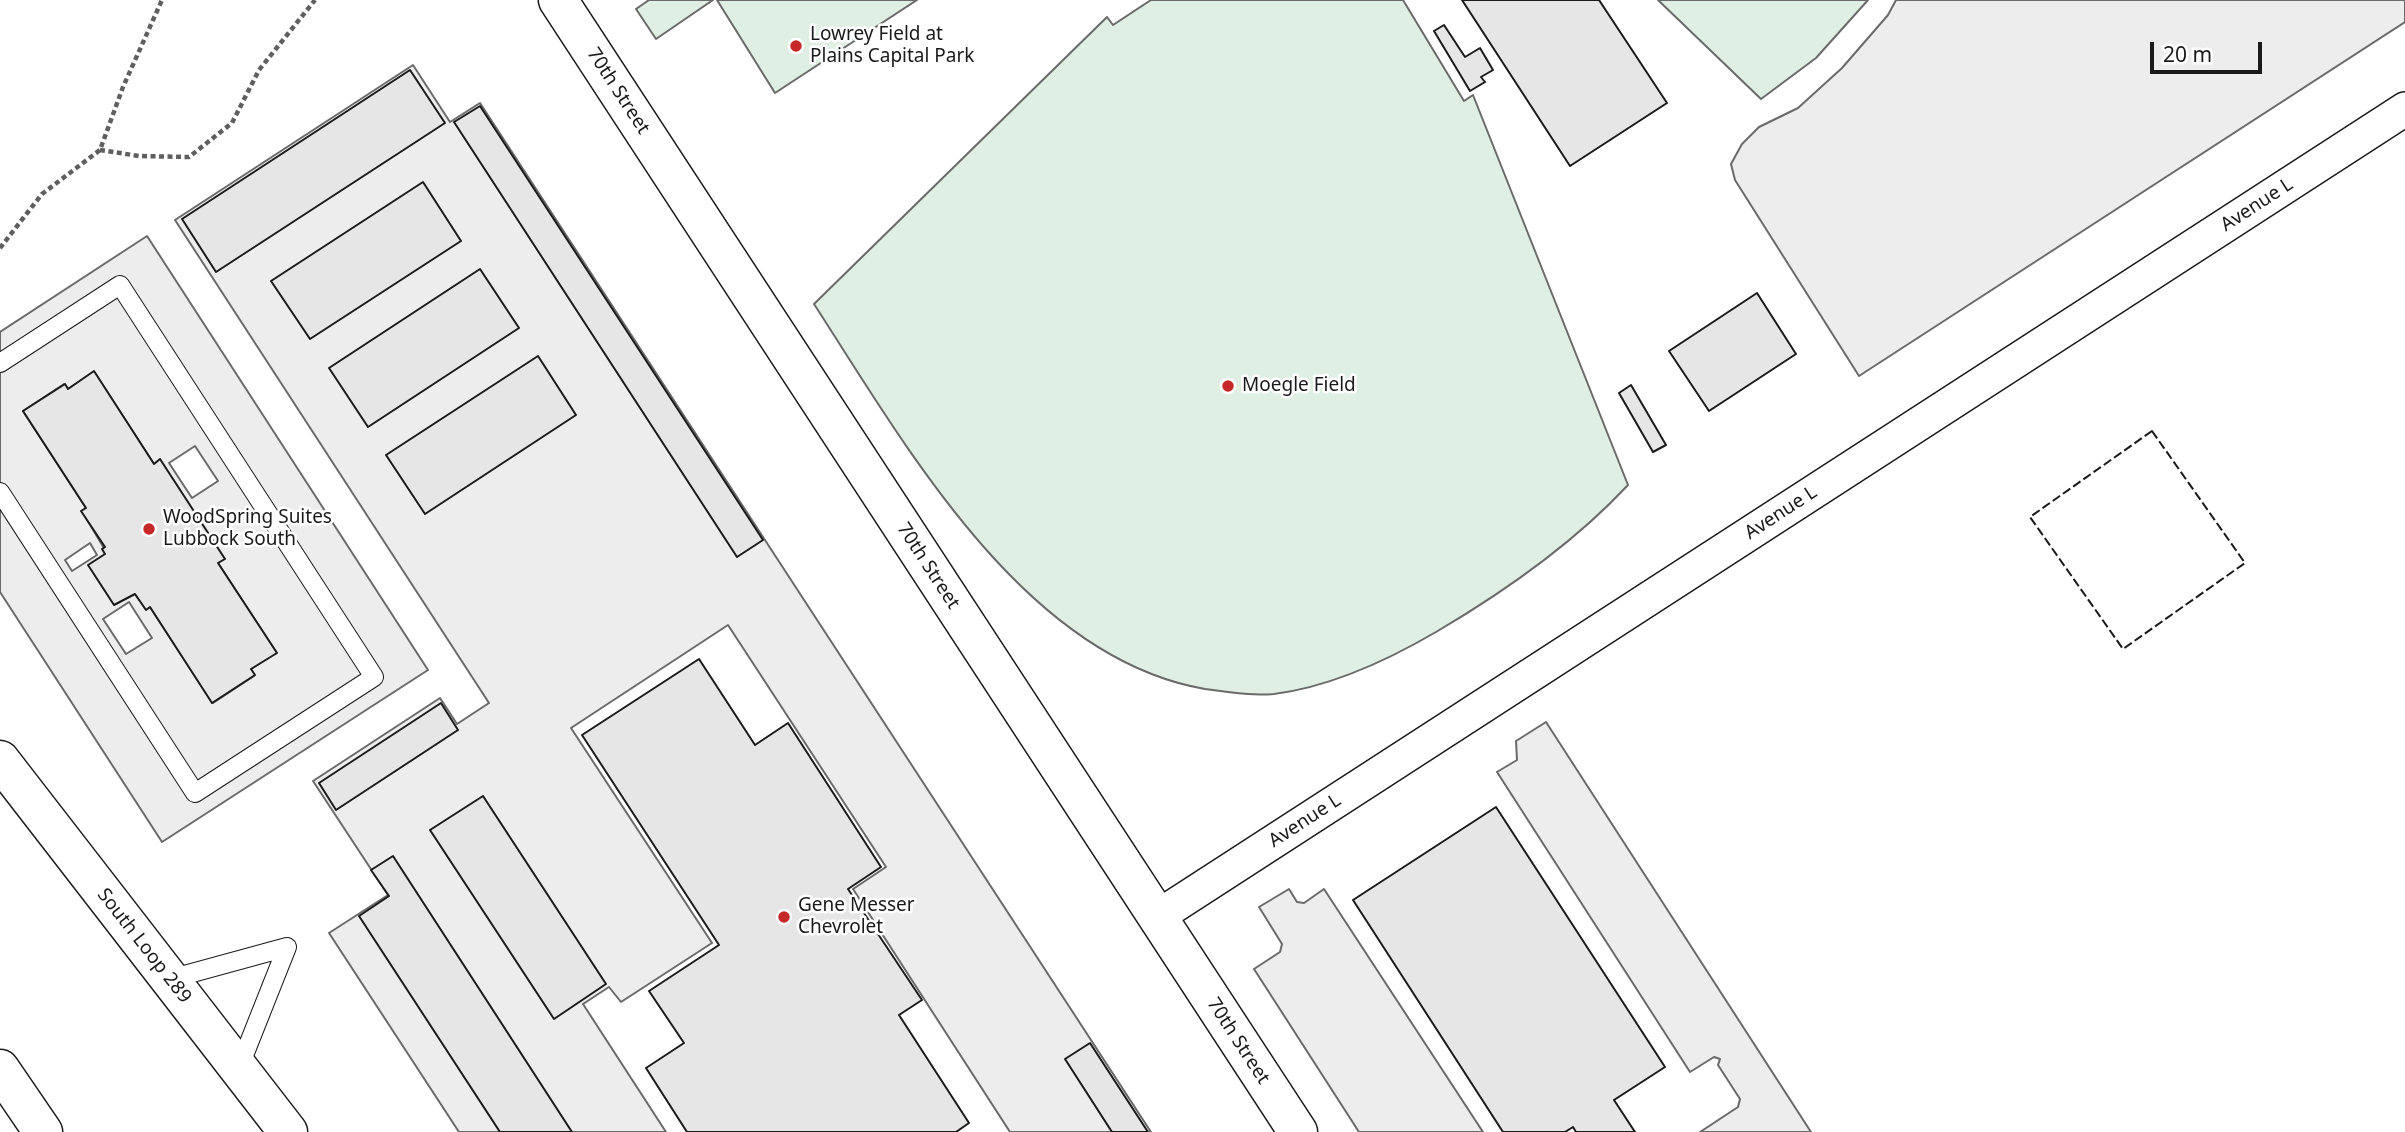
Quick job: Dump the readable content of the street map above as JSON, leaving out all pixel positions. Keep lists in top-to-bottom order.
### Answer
{
  "streets": {
    "main road": ["70th Street", "South Loop 289"],
    "street": ["Avenue L"]
  },
  "crossings": [
    ["70th Street", "Avenue L"]
  ],
  "places": [
    "Lowrey Field at Plains Capital Park",
    "Moegle Field",
    "WoodSpring Suites Lubbock South",
    "Gene Messer Chevrolet"
  ],
  "scale_bar": "20 m"
}
